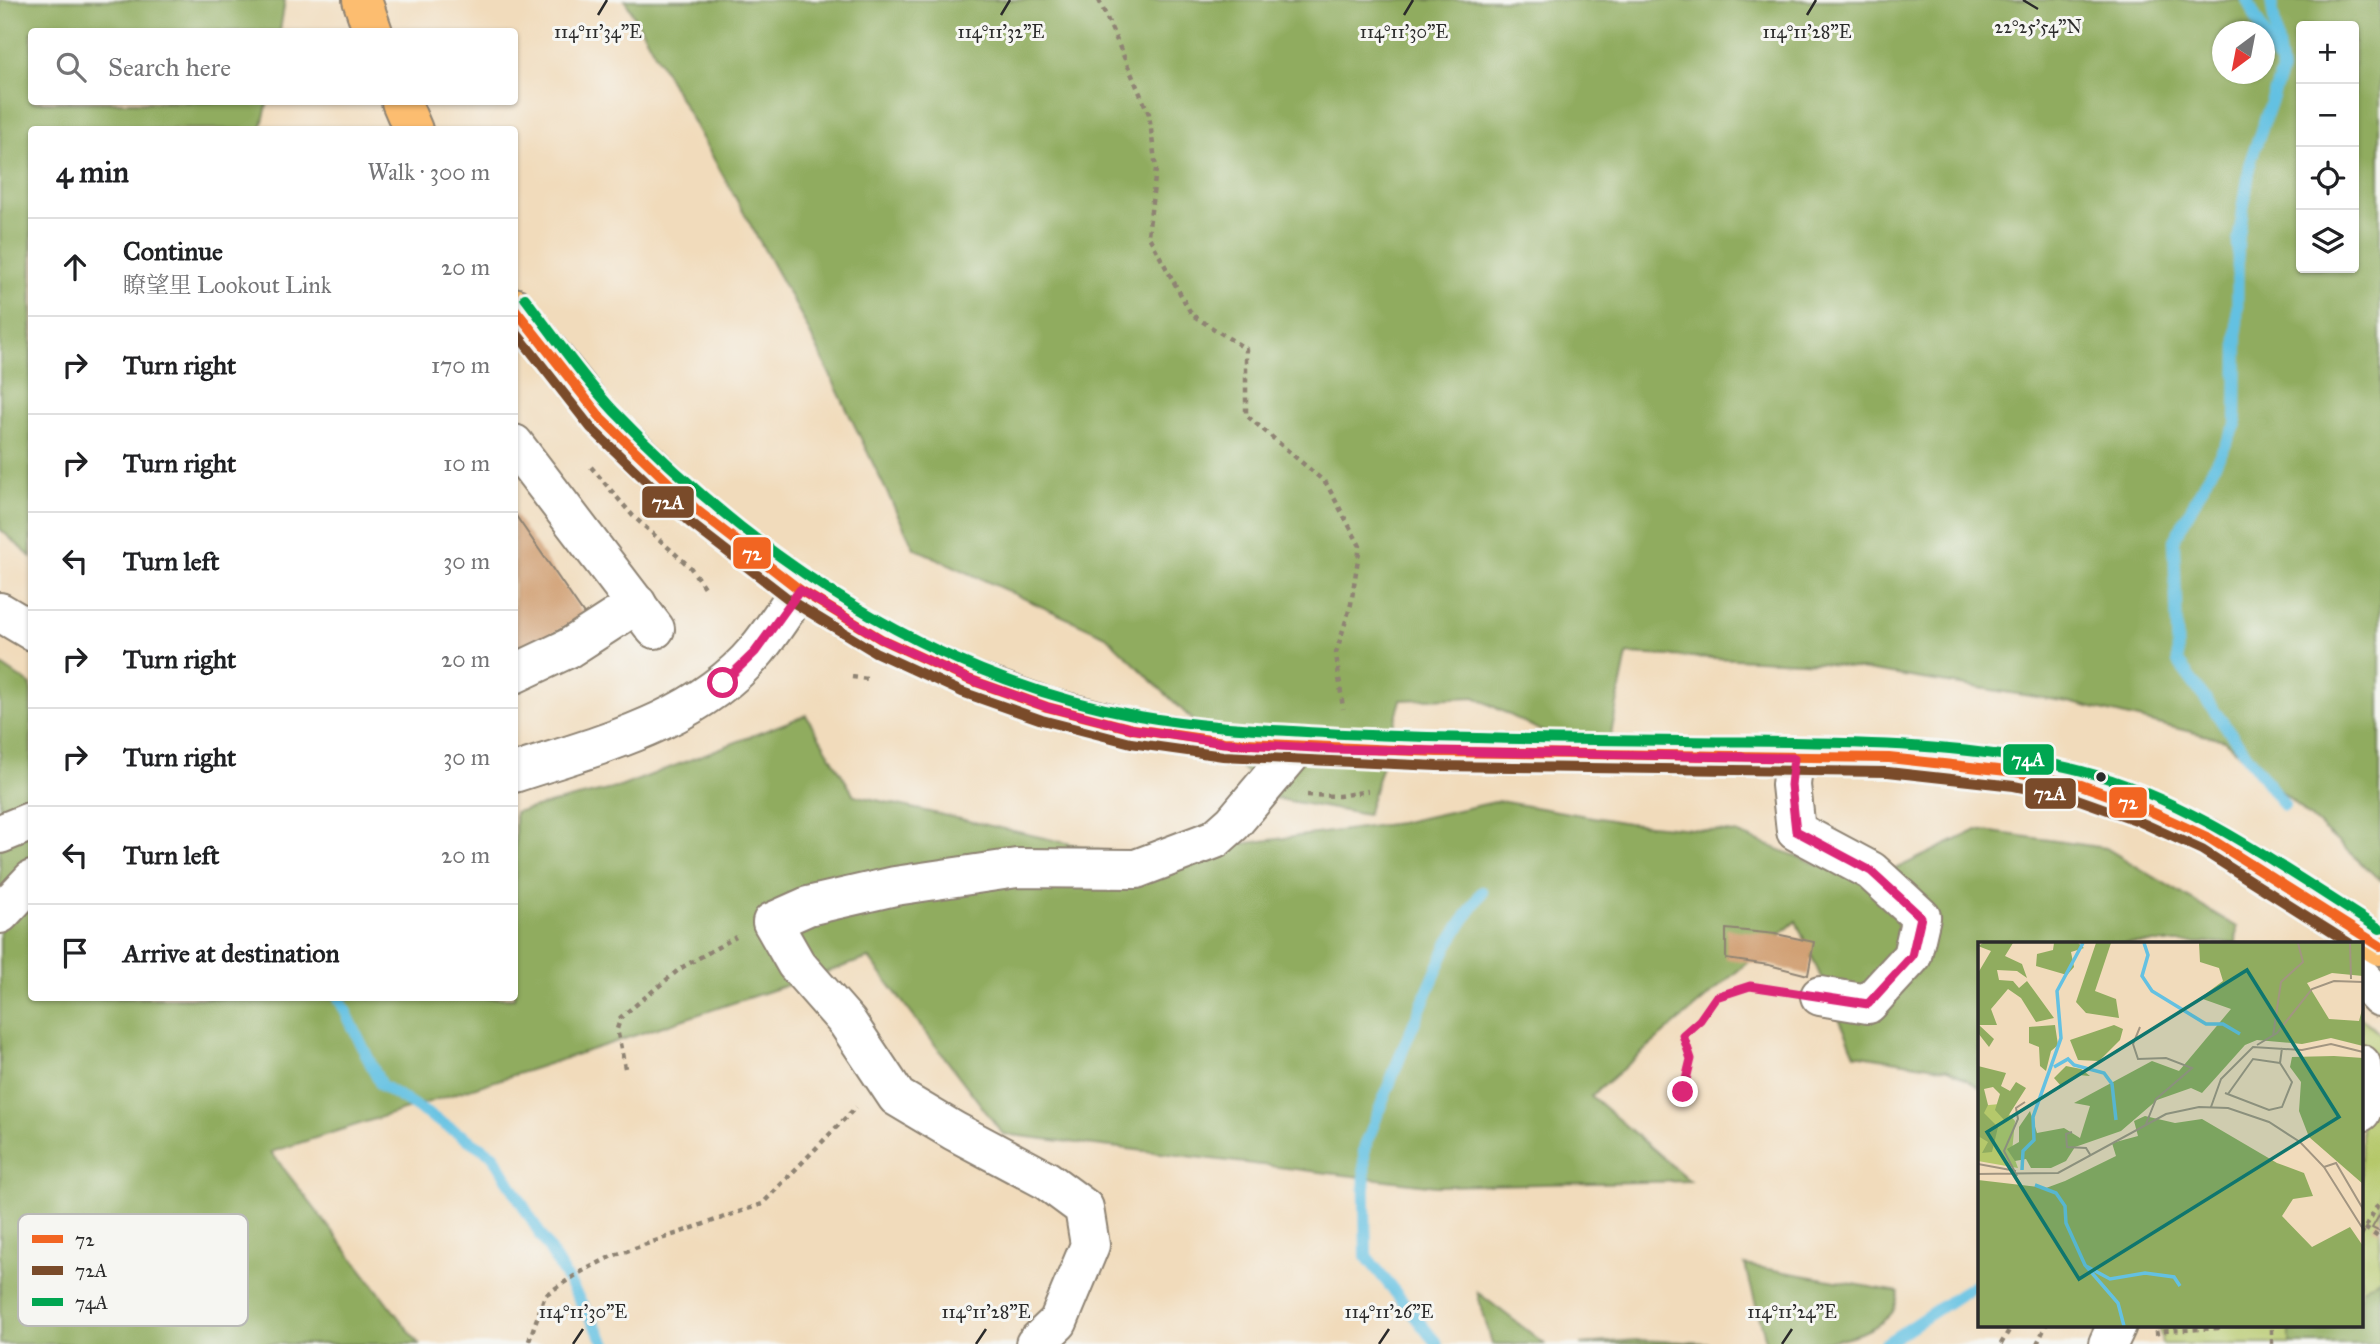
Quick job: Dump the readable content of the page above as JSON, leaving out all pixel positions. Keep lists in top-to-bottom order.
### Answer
{
  "lines": ["transit line 74A", "transit line 72", "transit line 72A"],
  "legend": ["72", "72A", "74A"],
  "north": "bottom left",
  "page": {
    "map_buttons": ["+", "−"],
    "search": "Search here",
    "heading": ["4 min", "Walk · 300 m"],
    "list": [
      ["Continue", "瞭望里 Lookout Link", "20 m"],
      ["Turn right", "170 m"],
      ["Turn right", "10 m"],
      ["Turn left", "30 m"],
      ["Turn right", "20 m"],
      ["Turn right", "30 m"],
      ["Turn left", "20 m"],
      "Arrive at destination"
    ]
  },
  "coordinates": [
    "22°25'54\"N",
    "114°11'34\"E",
    "114°11'32\"E",
    "114°11'30\"E",
    "114°11'28\"E",
    "114°11'26\"E",
    "114°11'24\"E"
  ]
}
